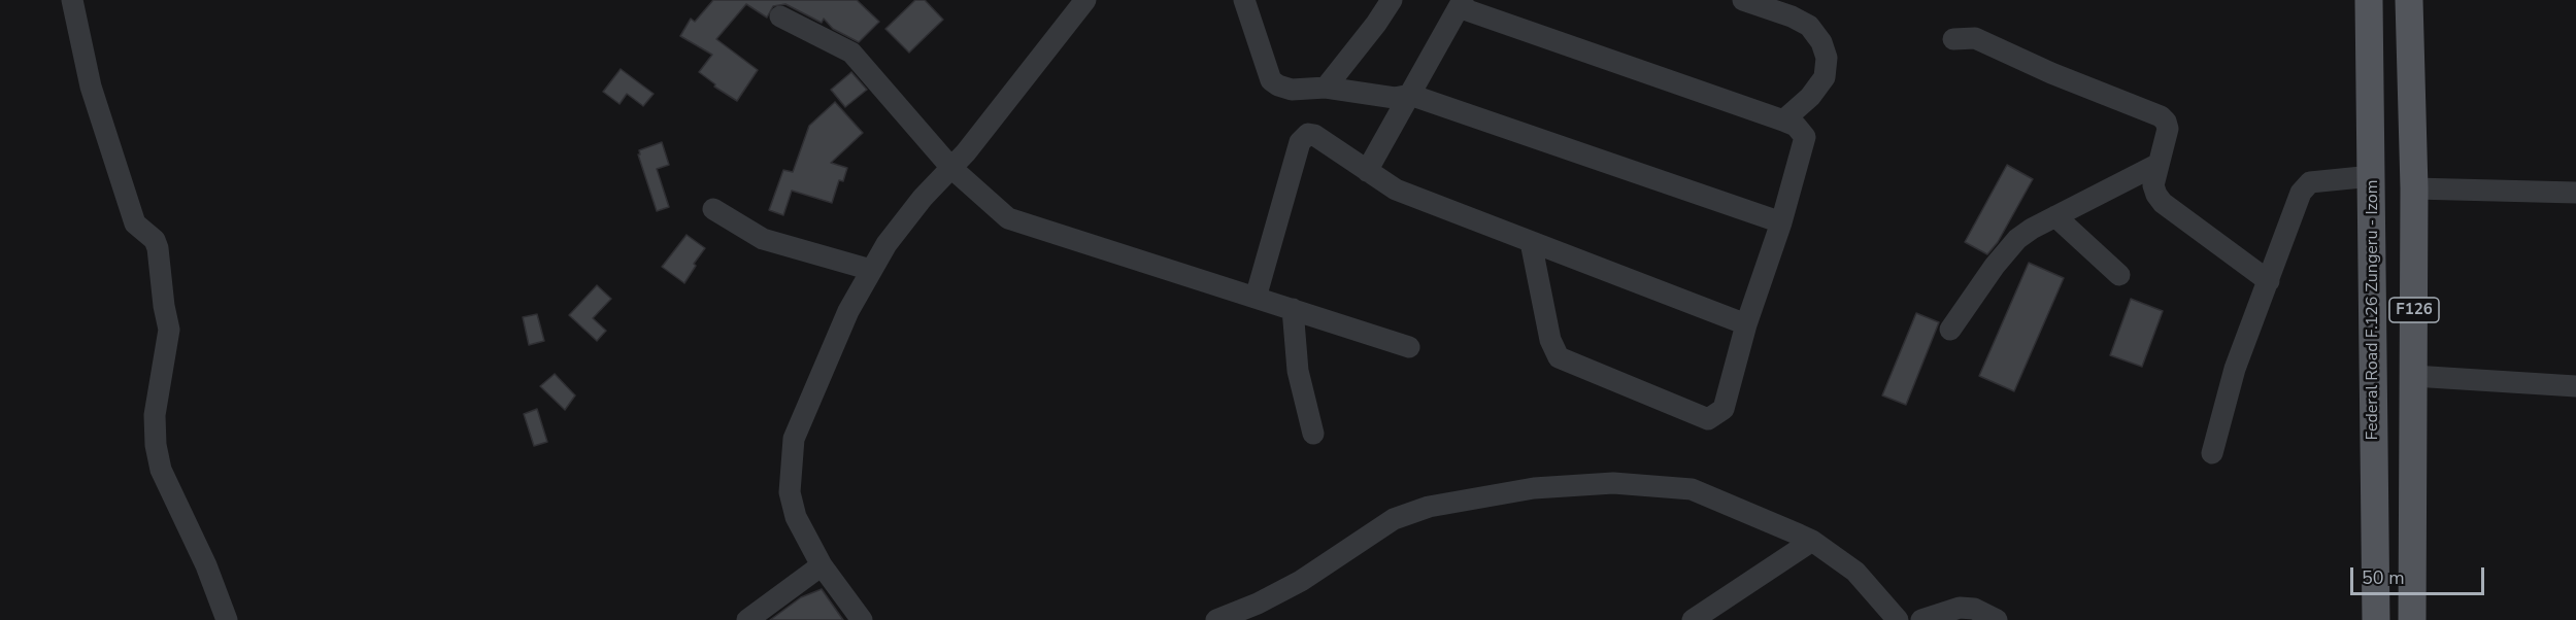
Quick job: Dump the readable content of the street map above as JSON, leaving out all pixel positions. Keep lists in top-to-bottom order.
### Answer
{
  "streets": {
    "main road": ["Federal Road F.126 Zungeru - Izom", "F126"]
  },
  "scale_bar": "50 m"
}
